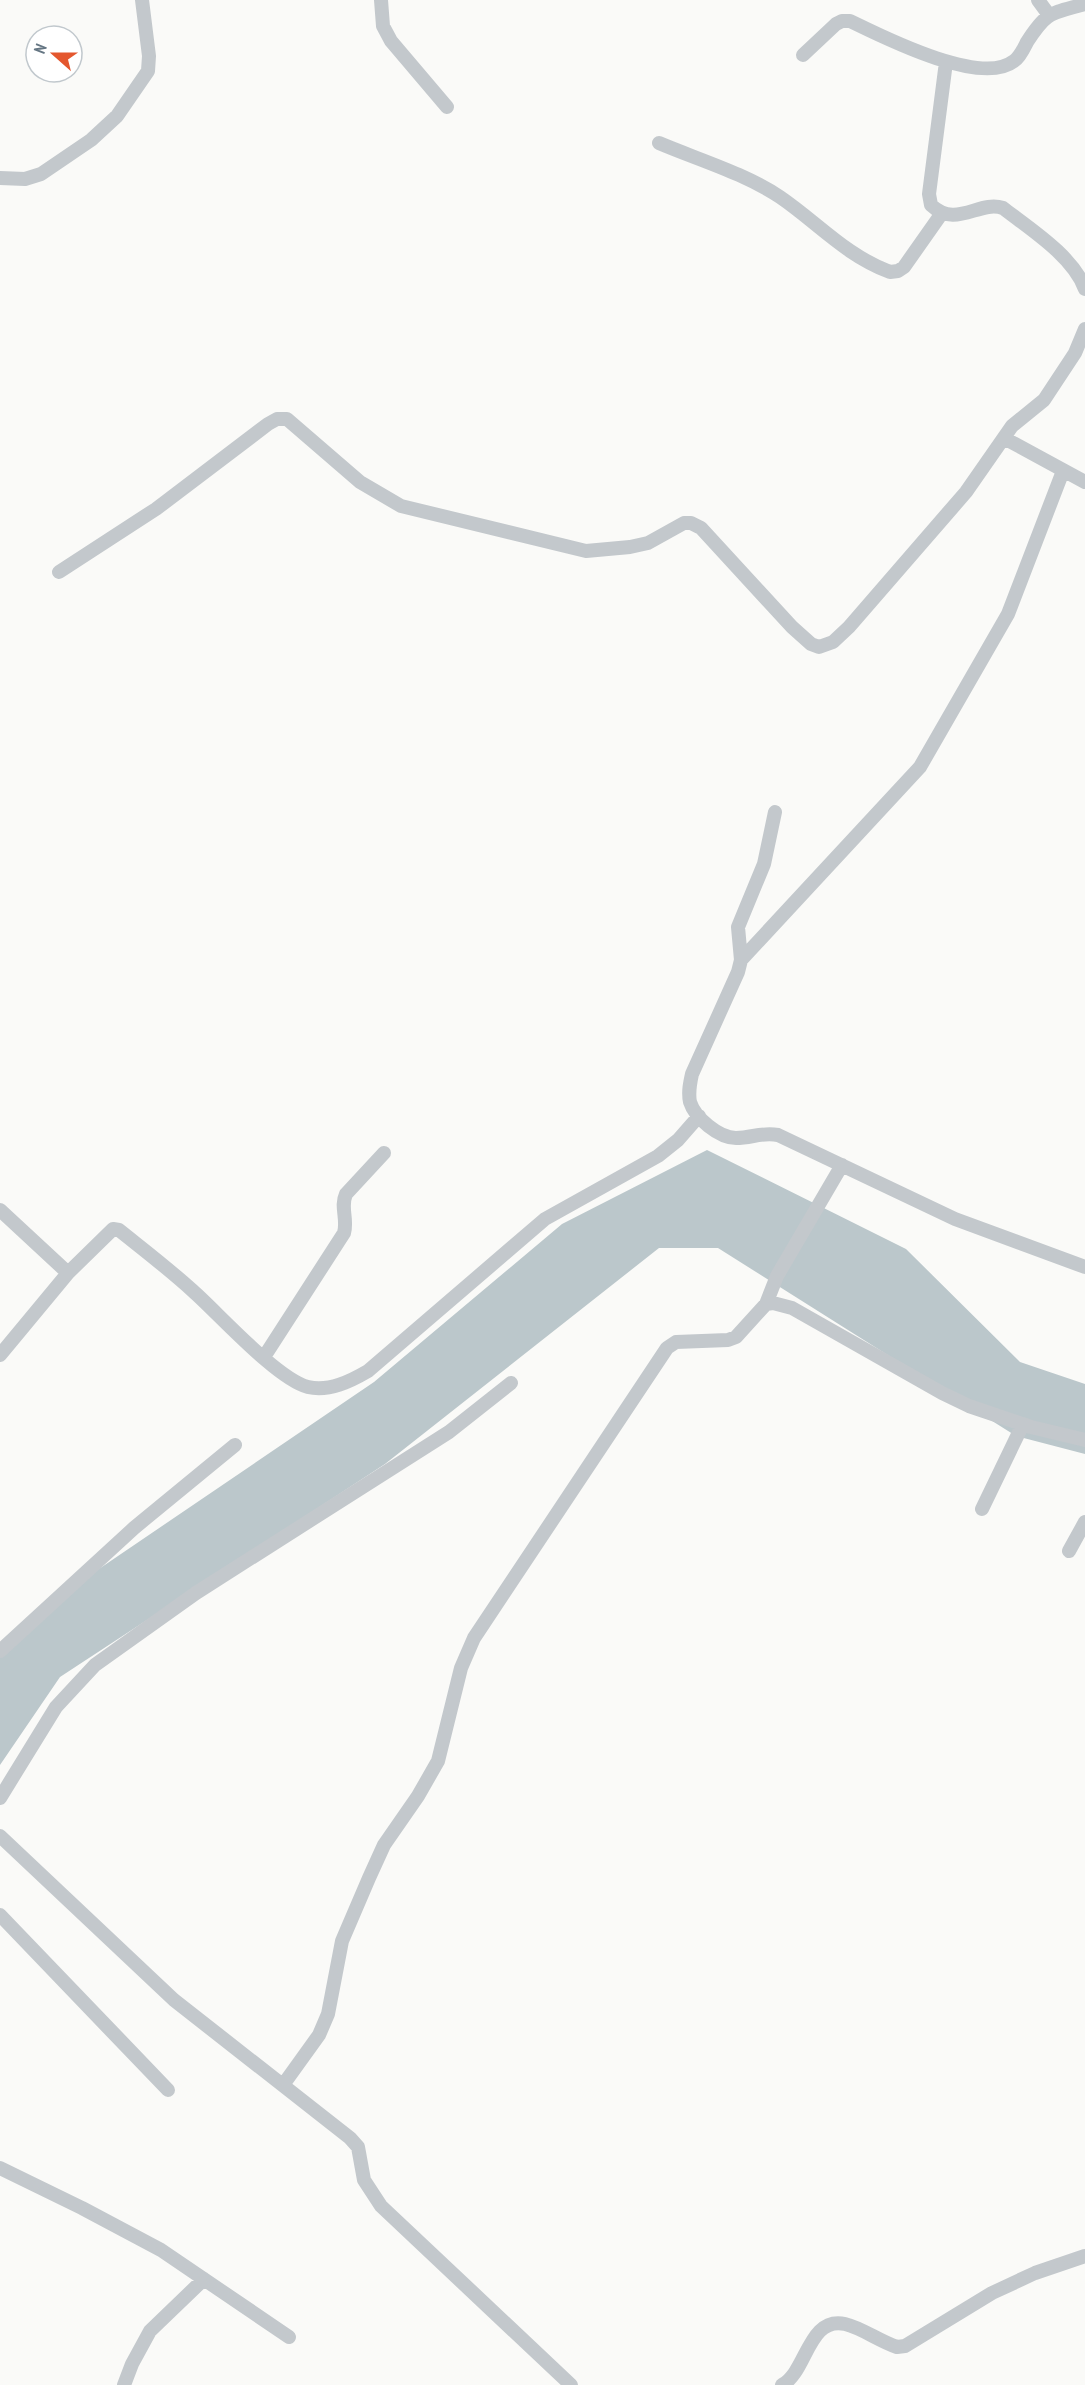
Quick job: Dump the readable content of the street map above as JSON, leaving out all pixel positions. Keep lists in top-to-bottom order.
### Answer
{
  "north": "left"
}
